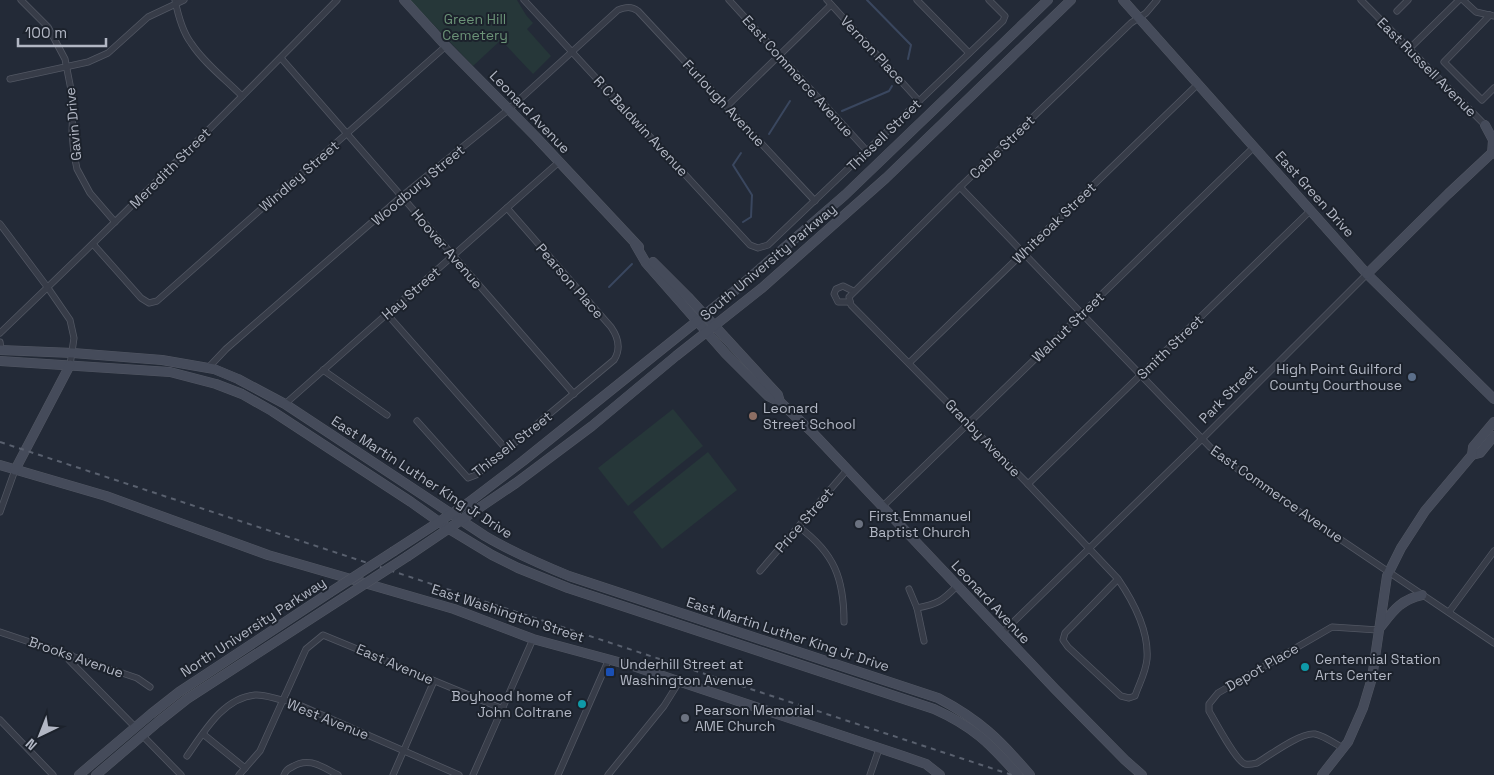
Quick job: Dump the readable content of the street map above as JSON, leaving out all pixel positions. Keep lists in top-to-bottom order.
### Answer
{
  "streets": {
    "main road": [
      "Leonard Avenue",
      "East Green Drive",
      "South University Parkway",
      "Park Street",
      "East Martin Luther King Jr Drive",
      "East Washington Street",
      "North University Parkway"
    ],
    "street": [
      "Vernon Place",
      "East Russell Avenue",
      "East Commerce Avenue",
      "Furlough Avenue",
      "Gavin Drive",
      "R C Baldwin Avenue",
      "Thissell Street",
      "Cable Street",
      "Meredith Street",
      "Windley Street",
      "Woodbury Street",
      "Whiteoak Street",
      "Hoover Avenue",
      "Pearson Place",
      "Hay Street",
      "Walnut Street",
      "Smith Street",
      "Granby Avenue",
      "Price Street",
      "Brooks Avenue",
      "East Avenue",
      "Depot Place",
      "West Avenue"
    ]
  },
  "crossings": [
    ["Vernon Place", "Thissell Street"],
    ["East Commerce Avenue", "Thissell Street"],
    ["East Commerce Avenue", "Cable Street"],
    ["East Commerce Avenue", "Whiteoak Street"],
    ["East Commerce Avenue", "Walnut Street"],
    ["East Commerce Avenue", "Smith Street"],
    ["East Commerce Avenue", "Park Street"],
    ["Furlough Avenue", "Thissell Street"],
    ["Furlough Avenue", "Woodbury Street"],
    ["Leonard Avenue", "Windley Street"],
    ["Leonard Avenue", "Woodbury Street"],
    ["Leonard Avenue", "South University Parkway"],
    ["Leonard Avenue", "Hay Street"],
    ["Leonard Avenue", "Walnut Street"],
    ["Leonard Avenue", "Park Street"],
    ["Leonard Avenue", "Price Street"],
    ["Gavin Drive", "Meredith Street"],
    ["R C Baldwin Avenue", "Thissell Street"],
    ["R C Baldwin Avenue", "Woodbury Street"],
    ["Thissell Street", "Hoover Avenue"],
    ["Thissell Street", "Pearson Place"],
    ["Cable Street", "East Green Drive"],
    ["Cable Street", "Granby Avenue"],
    ["Meredith Street", "Windley Street"],
    ["Meredith Street", "Hoover Avenue"],
    ["Windley Street", "Hoover Avenue"],
    ["Woodbury Street", "Hoover Avenue"],
    ["Woodbury Street", "East Martin Luther King Jr Drive"],
    ["East Green Drive", "Whiteoak Street"],
    ["East Green Drive", "Walnut Street"],
    ["East Green Drive", "Smith Street"],
    ["East Green Drive", "Park Street"],
    ["Whiteoak Street", "Granby Avenue"],
    ["Hoover Avenue", "Hay Street"],
    ["South University Parkway", "East Martin Luther King Jr Drive"],
    ["South University Parkway", "North University Parkway"],
    ["Pearson Place", "Hay Street"],
    ["Hay Street", "East Martin Luther King Jr Drive"],
    ["Walnut Street", "Granby Avenue"],
    ["Smith Street", "Granby Avenue"],
    ["Park Street", "Granby Avenue"],
    ["East Martin Luther King Jr Drive", "North University Parkway"],
    ["East Avenue", "West Avenue"]
  ],
  "parks": ["Green Hill Cemetery"],
  "places": {
    "other": [
      "High Point Guilford County Courthouse",
      "Leonard Street School",
      "First Emmanuel Baptist Church",
      "Centennial Station Arts Center",
      "Boyhood home of John Coltrane",
      "Pearson Memorial AME Church"
    ],
    "transit": ["Underhill Street at Washington Avenue"]
  },
  "scale_bar": "100 m",
  "north": "bottom left"
}
